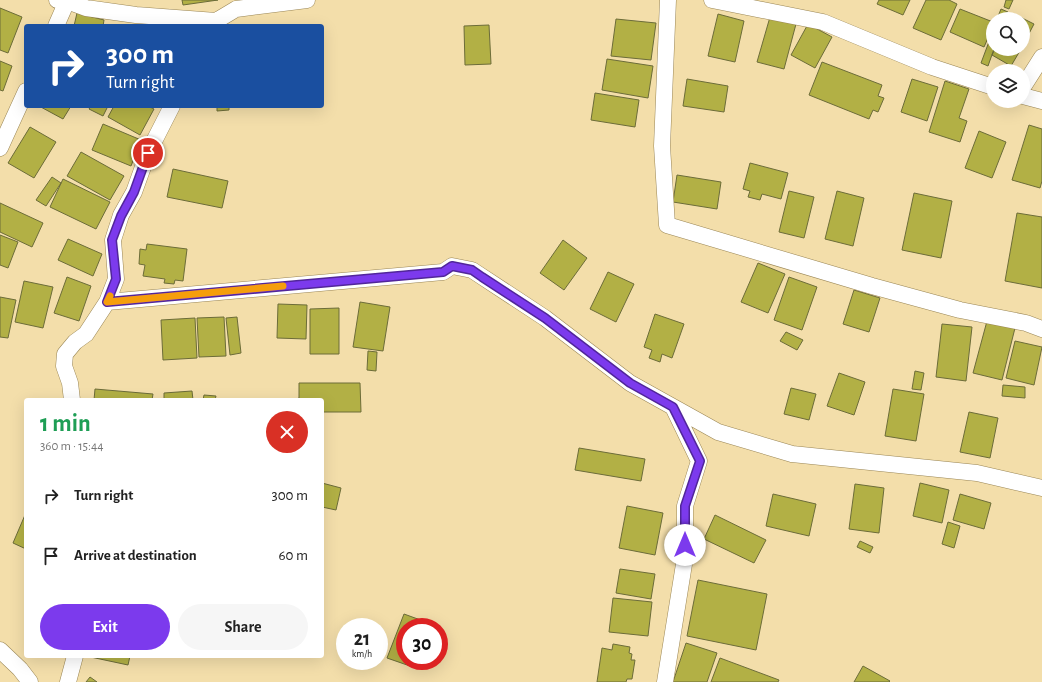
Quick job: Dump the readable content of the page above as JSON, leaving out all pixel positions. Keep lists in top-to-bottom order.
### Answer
{
  "page": {
    "turn": ["300 m", "Turn right"],
    "heading": ["1 min", "360 m · 15:44"],
    "list": [
      {
        "name": "Turn right",
        "value": "300 m"
      },
      {
        "name": "Arrive at destination",
        "value": "60 m"
      }
    ],
    "buttons": ["Exit", "Share"],
    "speed": "21 km/h",
    "limit": "30"
  }
}
